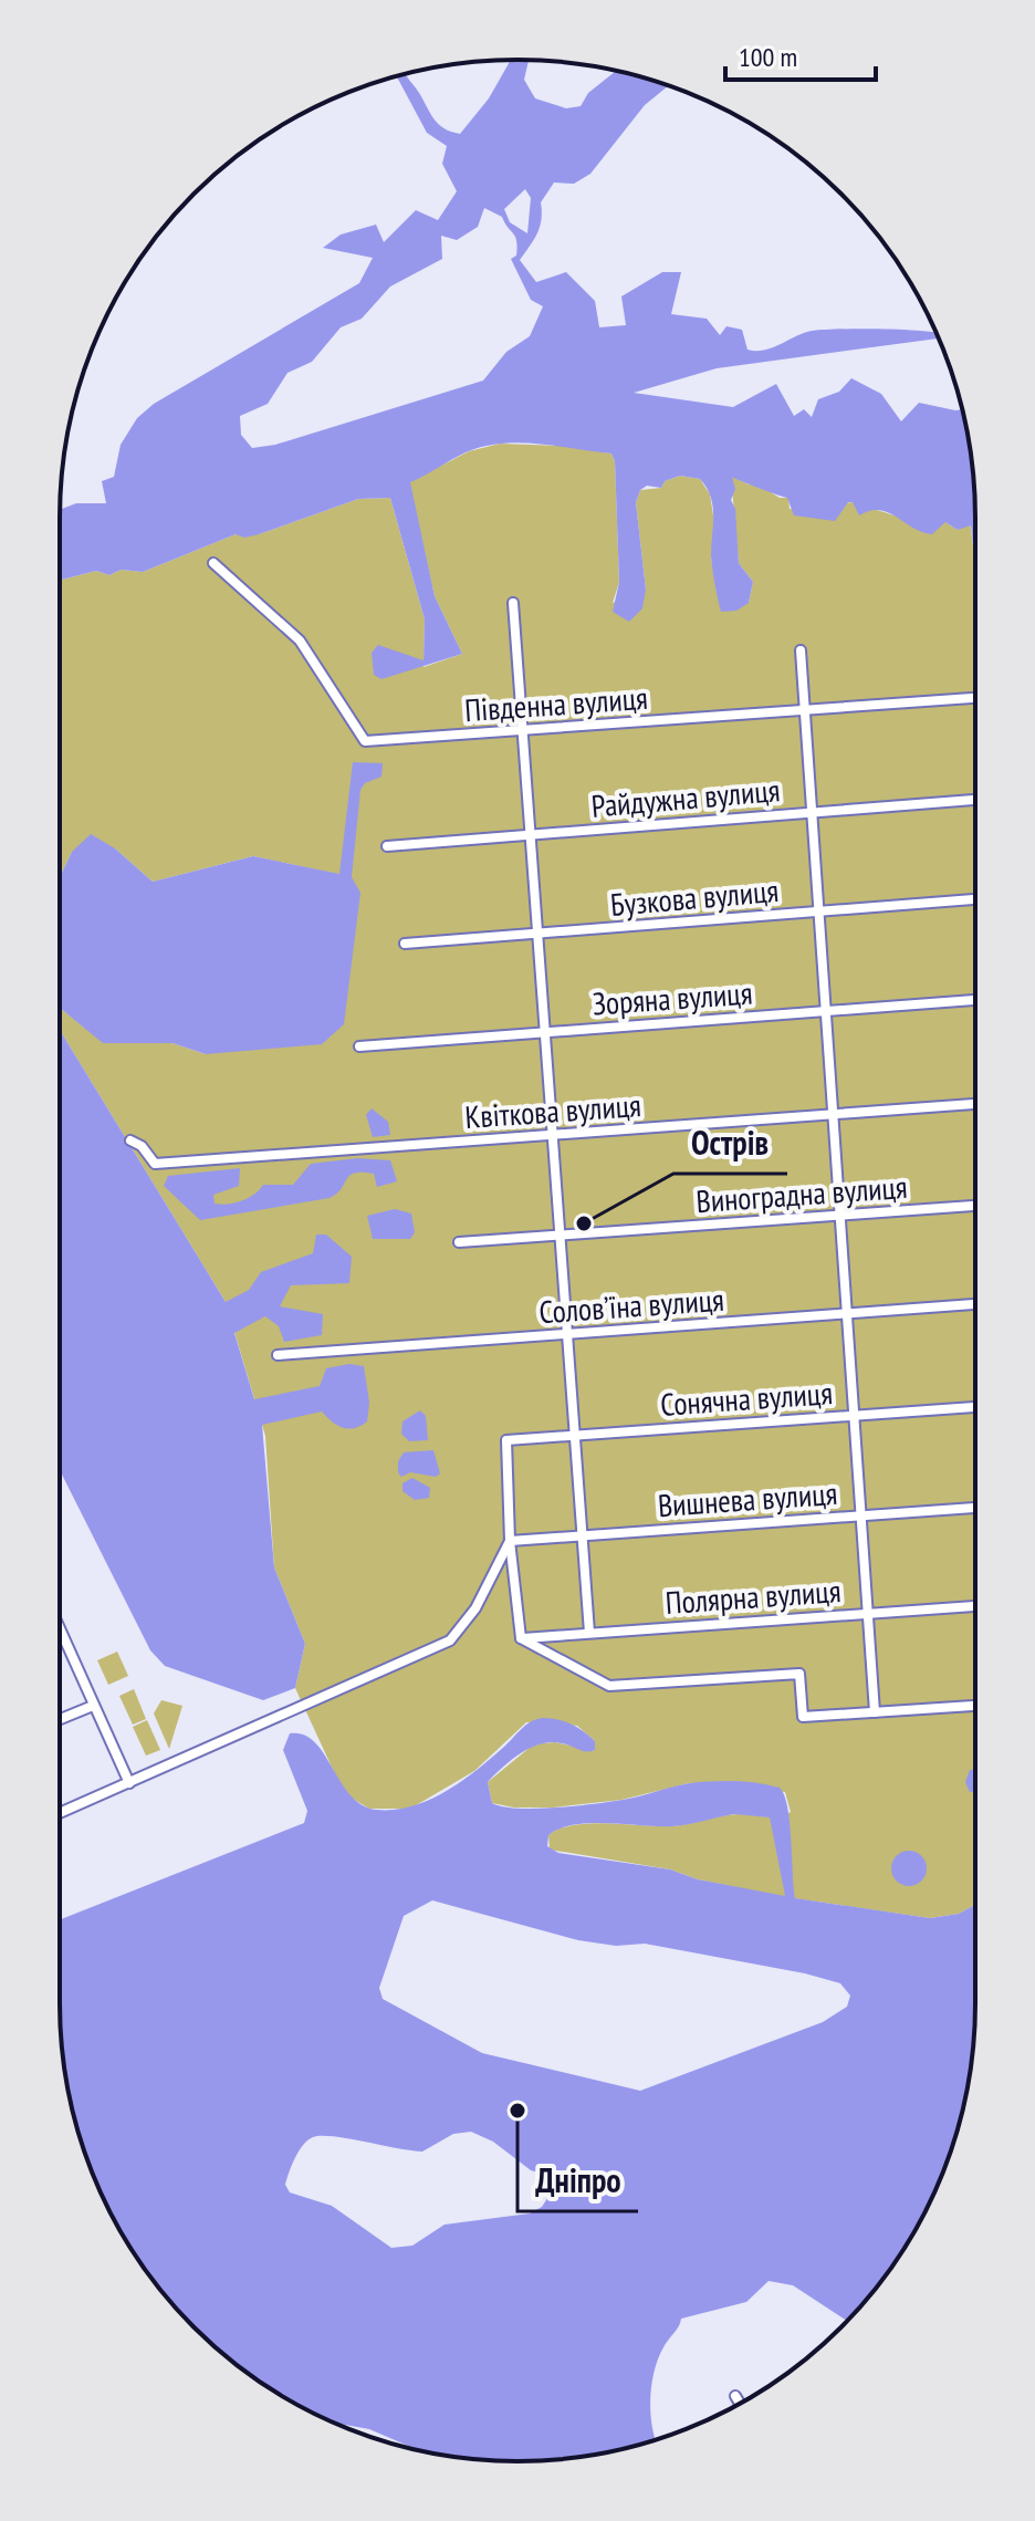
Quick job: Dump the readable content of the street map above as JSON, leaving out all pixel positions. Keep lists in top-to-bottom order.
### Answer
{
  "streets": {
    "street": [
      "Південна вулиця",
      "Райдужна вулиця",
      "Бузкова вулиця",
      "Зоряна вулиця",
      "Квіткова вулиця",
      "Виноградна вулиця",
      "Соловʼїна вулиця",
      "Сонячна вулиця",
      "Вишнева вулиця",
      "Полярна вулиця"
    ]
  },
  "crossings": [
    ["Сонячна вулиця", "Вишнева вулиця"]
  ],
  "places": ["Острів", "Дніпро"],
  "scale_bar": "100 m"
}
